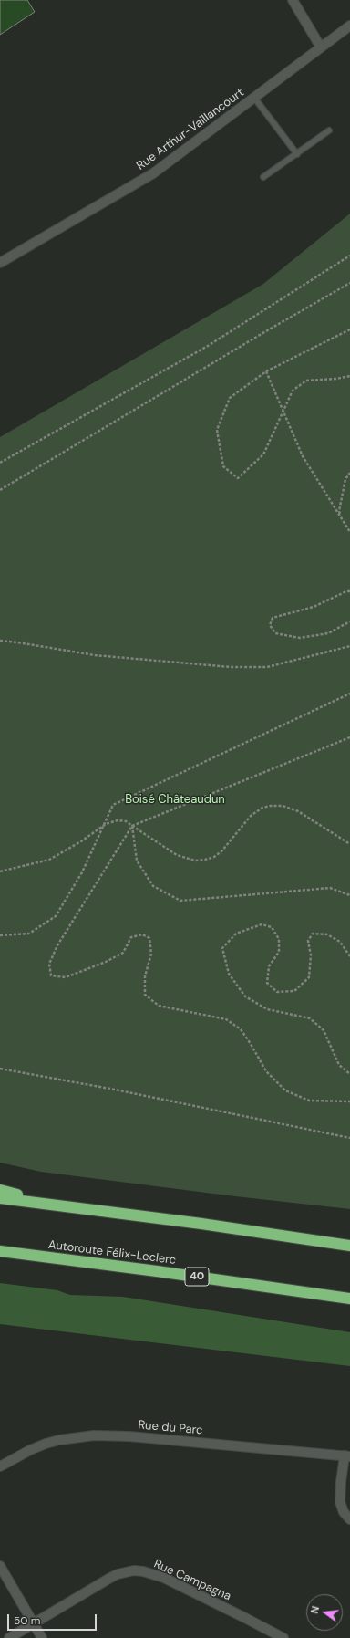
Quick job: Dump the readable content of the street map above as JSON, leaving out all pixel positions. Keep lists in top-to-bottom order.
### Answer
{
  "streets": {
    "highway": ["Autoroute Félix-Leclerc", "40"],
    "street": ["Rue Arthur-Vaillancourt", "Rue du Parc", "Rue Campagna"]
  },
  "parks": ["Boisé Châteaudun"],
  "scale_bar": "50 m",
  "north": "left"
}
